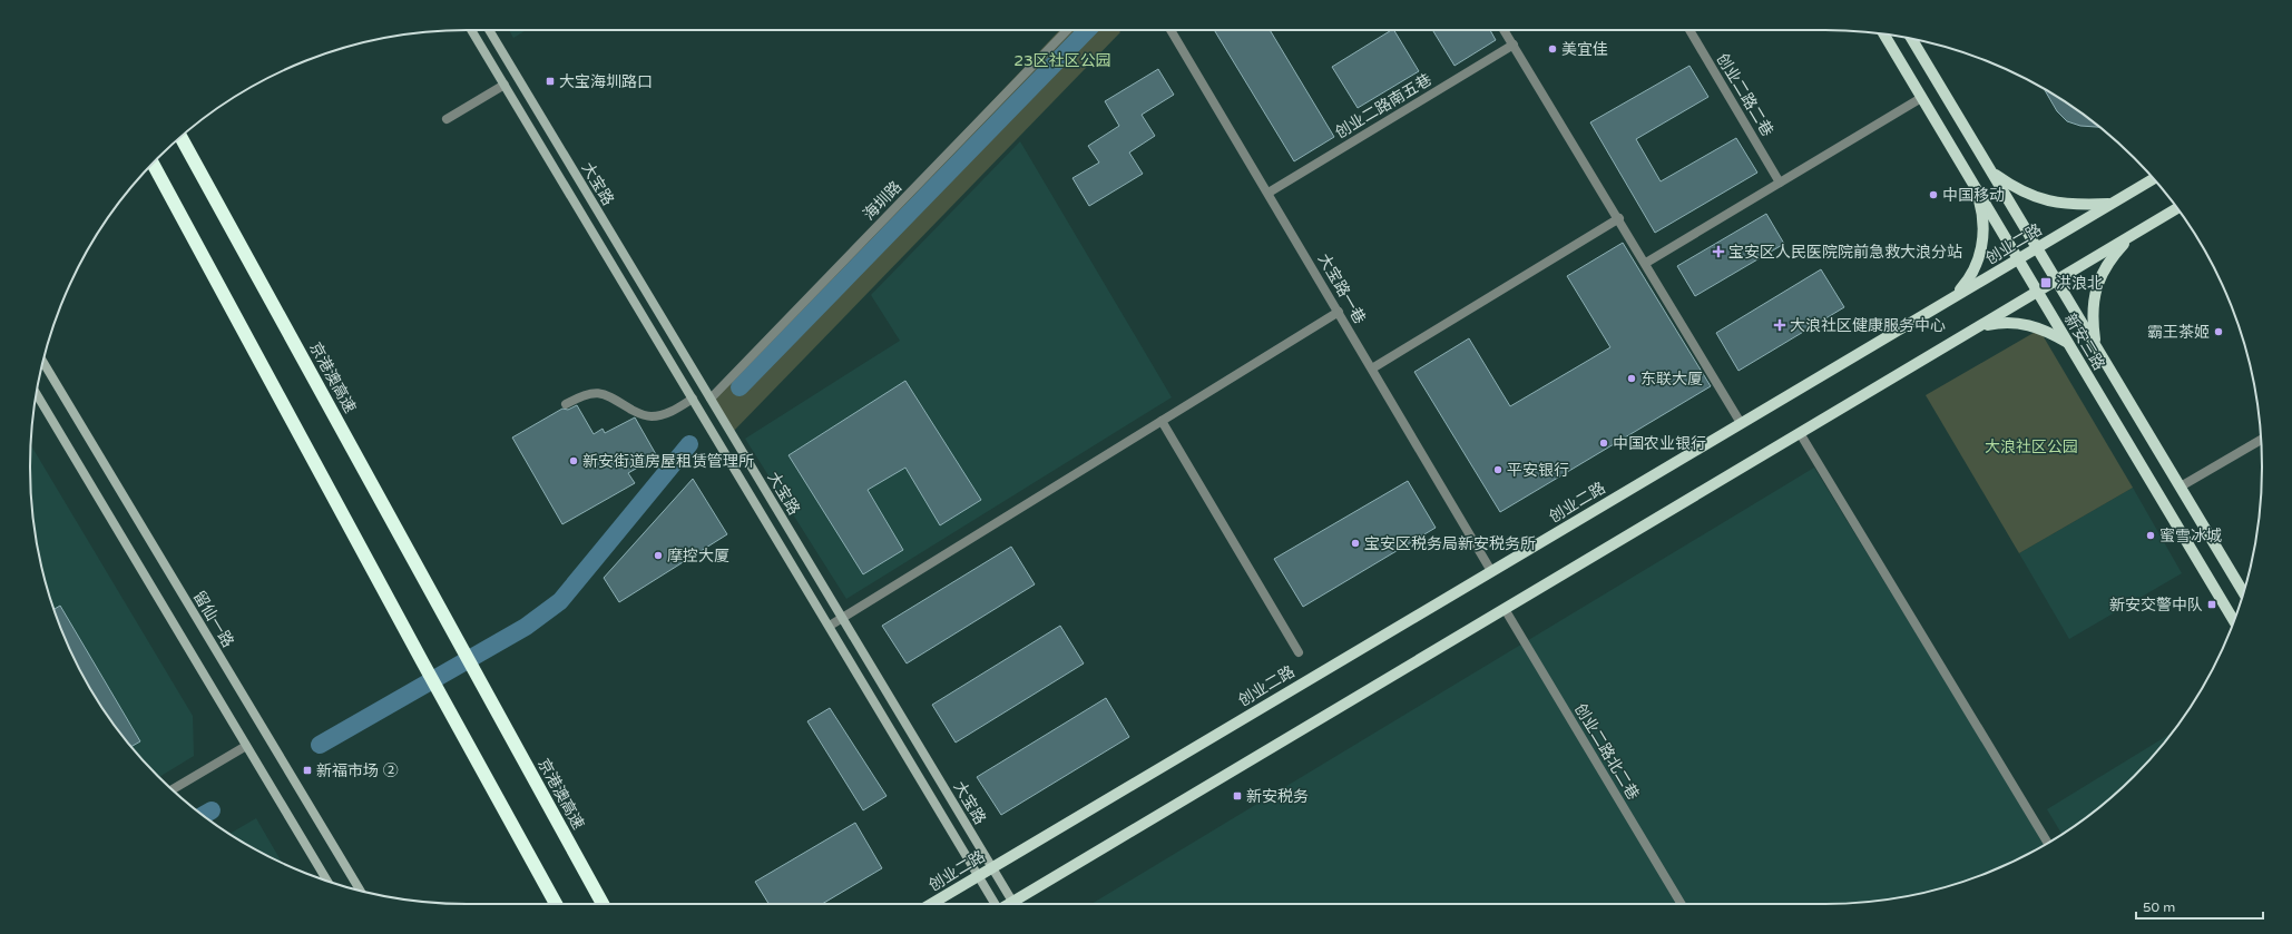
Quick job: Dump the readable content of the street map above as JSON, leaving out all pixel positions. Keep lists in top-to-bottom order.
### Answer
{
  "streets": {
    "highway": ["京港澳高速"],
    "main road": [
      "大宝路",
      "创业二路",
      "新安三路",
      "留仙一路"
    ],
    "street": [
      "创业二路二巷",
      "创业二路南五巷",
      "海圳路",
      "大宝路一巷",
      "创业二路北二巷"
    ]
  },
  "crossings": [
    ["创业二路南五巷", "大宝路一巷"],
    ["大宝路", "海圳路"],
    ["大宝路", "创业二路"],
    ["创业二路", "大宝路一巷"],
    ["创业二路", "新安三路"]
  ],
  "parks": ["23区社区公园", "大浪社区公园"],
  "places": {
    "other": [
      "美宜佳",
      "中国移动",
      "霸王茶姬",
      "东联大厦",
      "中国农业银行",
      "新安街道房屋租赁管理所",
      "平安银行",
      "蜜雪冰城",
      "宝安区税务局新安税务所",
      "摩控大厦"
    ],
    "transit": [
      "大宝海圳路口",
      "洪浪北",
      "新安交警中队",
      "新福市场 ②",
      "新安税务"
    ],
    "health": ["宝安区人民医院院前急救大浪分站", "大浪社区健康服务中心"]
  },
  "scale_bar": "50 m"
}
